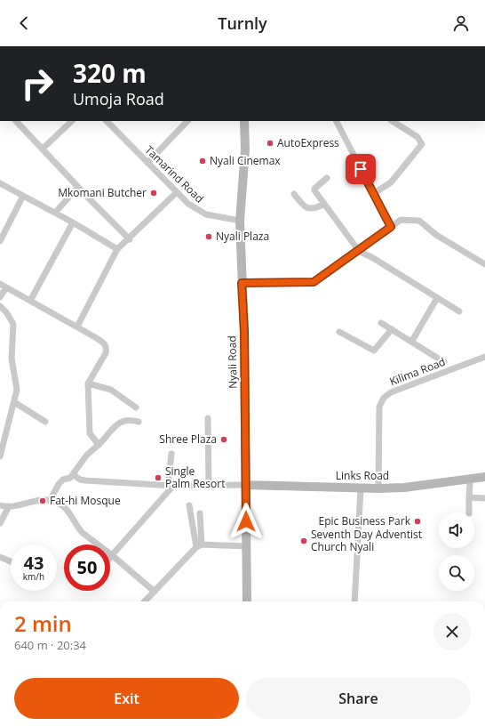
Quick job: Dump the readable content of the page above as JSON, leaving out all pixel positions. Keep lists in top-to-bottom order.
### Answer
{
  "streets": {
    "main road": ["Nyali Road", "Links Road"],
    "street": ["Tamarind Road", "Kilima Road"]
  },
  "crossings": [
    ["Tamarind Road", "Nyali Road"],
    ["Nyali Road", "Links Road"],
    ["Kilima Road", "Links Road"]
  ],
  "places": [
    "AutoExpress",
    "Nyali Cinemax",
    "Mkomani Butcher",
    "Nyali Plaza",
    "Shree Plaza",
    "Single Palm Resort",
    "Fat-hi Mosque",
    "Epic Business Park",
    "Seventh Day Adventist Church Nyali"
  ],
  "page": {
    "header": "Turnly",
    "turn": ["320 m", "Umoja Road"],
    "speed": "43 km/h",
    "limit": "50",
    "heading": ["2 min", "640 m · 20:34"],
    "buttons": ["Exit", "Share"]
  }
}
